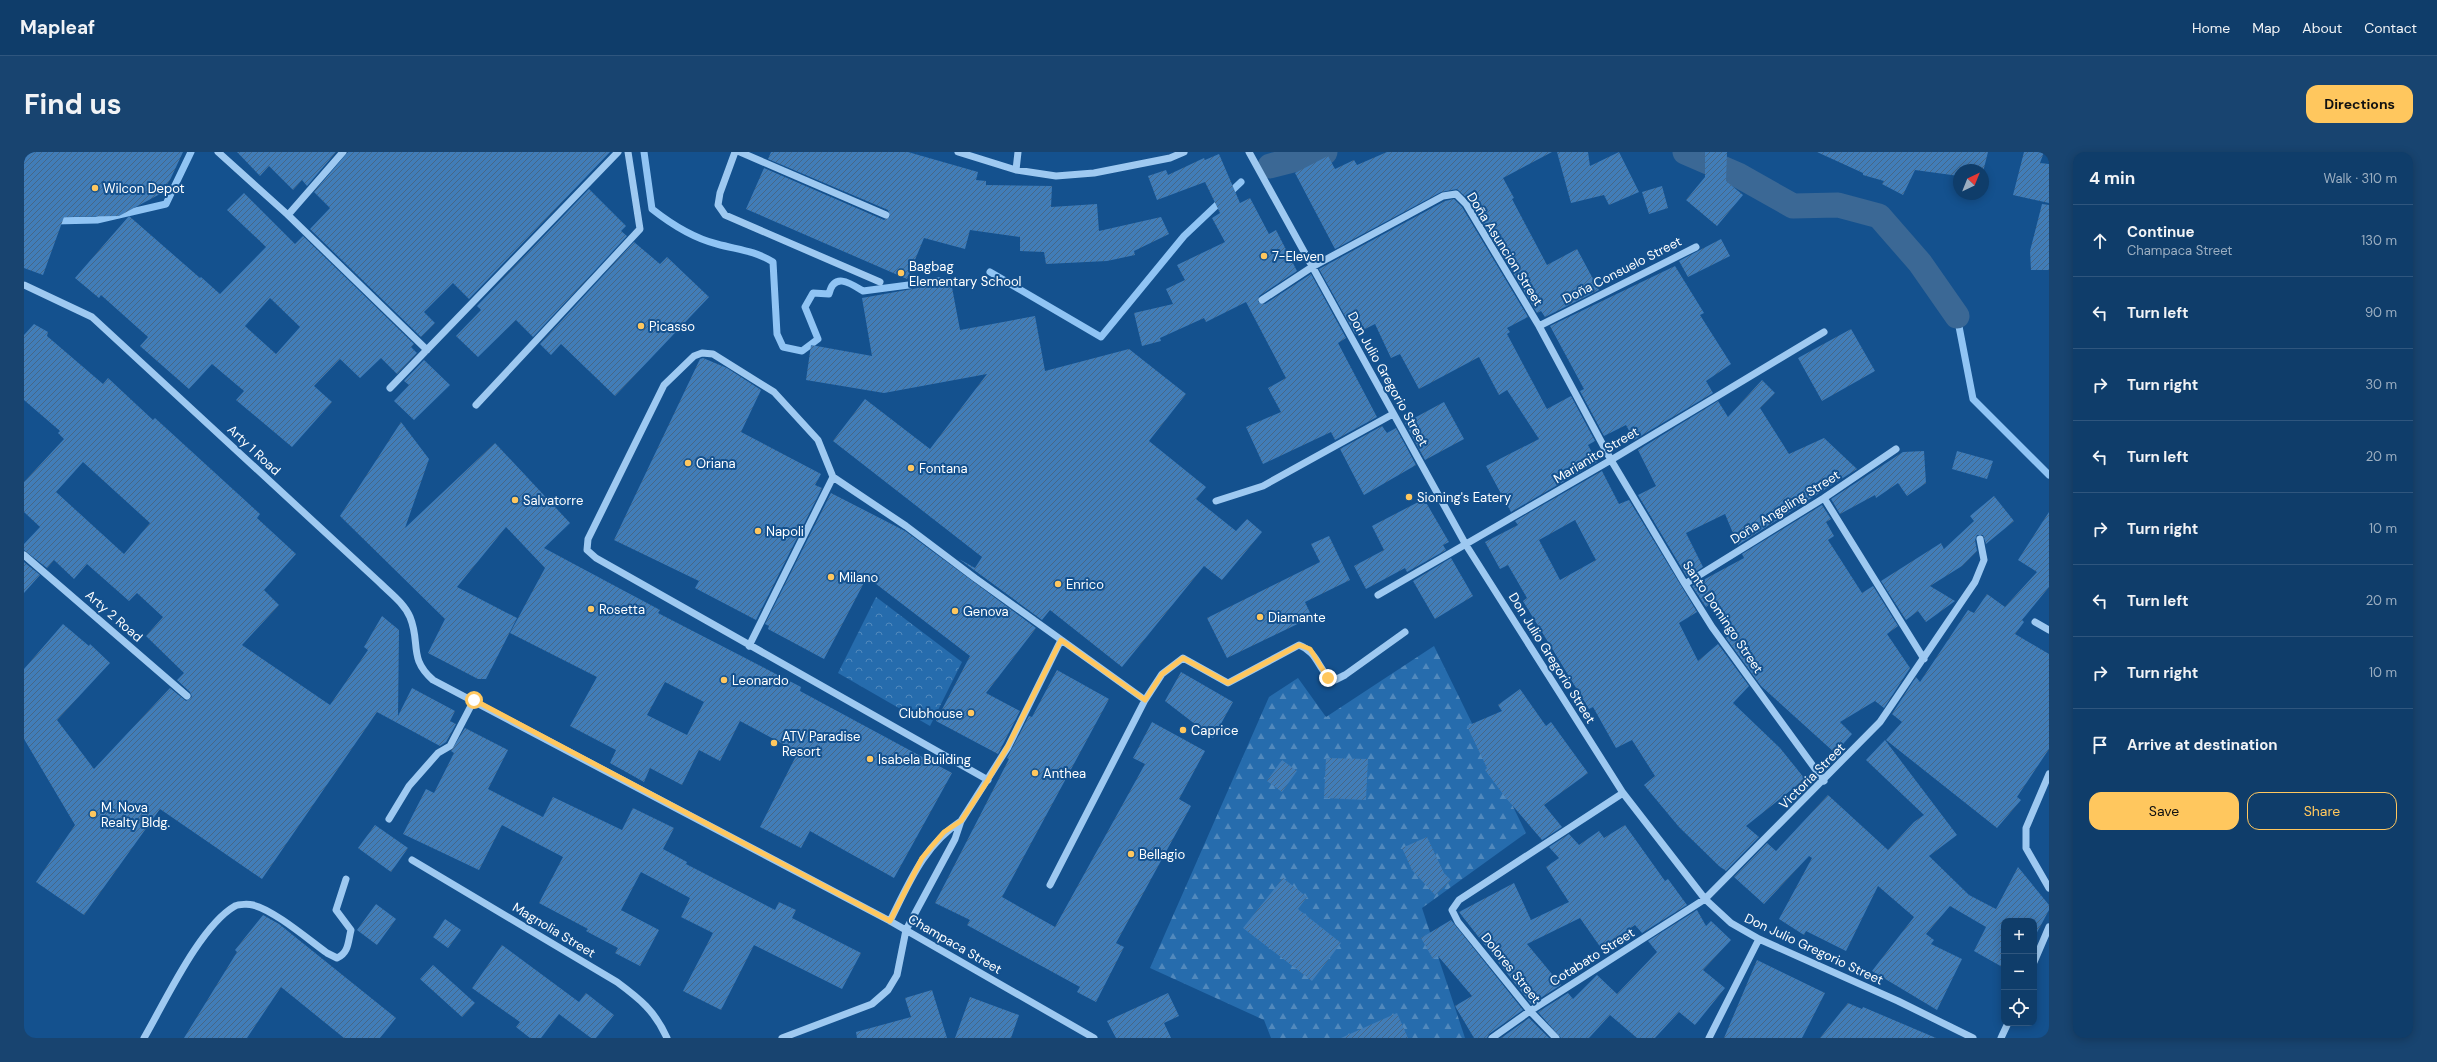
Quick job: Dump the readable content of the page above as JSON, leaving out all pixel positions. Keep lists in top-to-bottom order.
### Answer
{
  "streets": {
    "street": [
      "Doña Asuncion Street",
      "Doña Consuelo Street",
      "Don Julio Gregorio Street",
      "Arty 1 Road",
      "Marianito Street",
      "Doña Angeling Street",
      "Arty 2 Road",
      "Santo Domingo Street",
      "Victoria Street",
      "Magnolia Street",
      "Champaca Street",
      "Cotabato Street",
      "Dolores Street"
    ]
  },
  "crossings": [
    ["Doña Asuncion Street", "Doña Consuelo Street"],
    ["Doña Asuncion Street", "Don Julio Gregorio Street"],
    ["Doña Asuncion Street", "Marianito Street"],
    ["Doña Asuncion Street", "Santo Domingo Street"],
    ["Don Julio Gregorio Street", "Marianito Street"],
    ["Don Julio Gregorio Street", "Victoria Street"],
    ["Don Julio Gregorio Street", "Cotabato Street"],
    ["Don Julio Gregorio Street", "Dolores Street"],
    ["Arty 1 Road", "Champaca Street"],
    ["Marianito Street", "Santo Domingo Street"],
    ["Doña Angeling Street", "Santo Domingo Street"],
    ["Santo Domingo Street", "Victoria Street"],
    ["Victoria Street", "Cotabato Street"],
    ["Cotabato Street", "Dolores Street"]
  ],
  "places": [
    "Wilcon Depot",
    "7-Eleven",
    "Bagbag Elementary School",
    "Picasso",
    "Oriana",
    "Fontana",
    "Sioning's Eatery",
    "Salvatorre",
    "Napoli",
    "Milano",
    "Enrico",
    "Rosetta",
    "Genova",
    "Diamante",
    "Leonardo",
    "Clubhouse",
    "Caprice",
    "ATV Paradise Resort",
    "Isabela Building",
    "Anthea",
    "M. Nova Realty Bldg.",
    "Bellagio"
  ],
  "north": "top right",
  "page": {
    "header": "Mapleaf",
    "nav": [
      "Home",
      "Map",
      "About",
      "Contact"
    ],
    "buttons": [
      "Directions",
      ["Save", "Share"]
    ],
    "title": "Find us",
    "heading": ["4 min", "Walk · 310 m"],
    "list": [
      ["Continue", "Champaca Street", "130 m"],
      ["Turn left", "90 m"],
      ["Turn right", "30 m"],
      ["Turn left", "20 m"],
      ["Turn right", "10 m"],
      ["Turn left", "20 m"],
      ["Turn right", "10 m"],
      "Arrive at destination"
    ],
    "map_buttons": ["+", "−"]
  }
}
